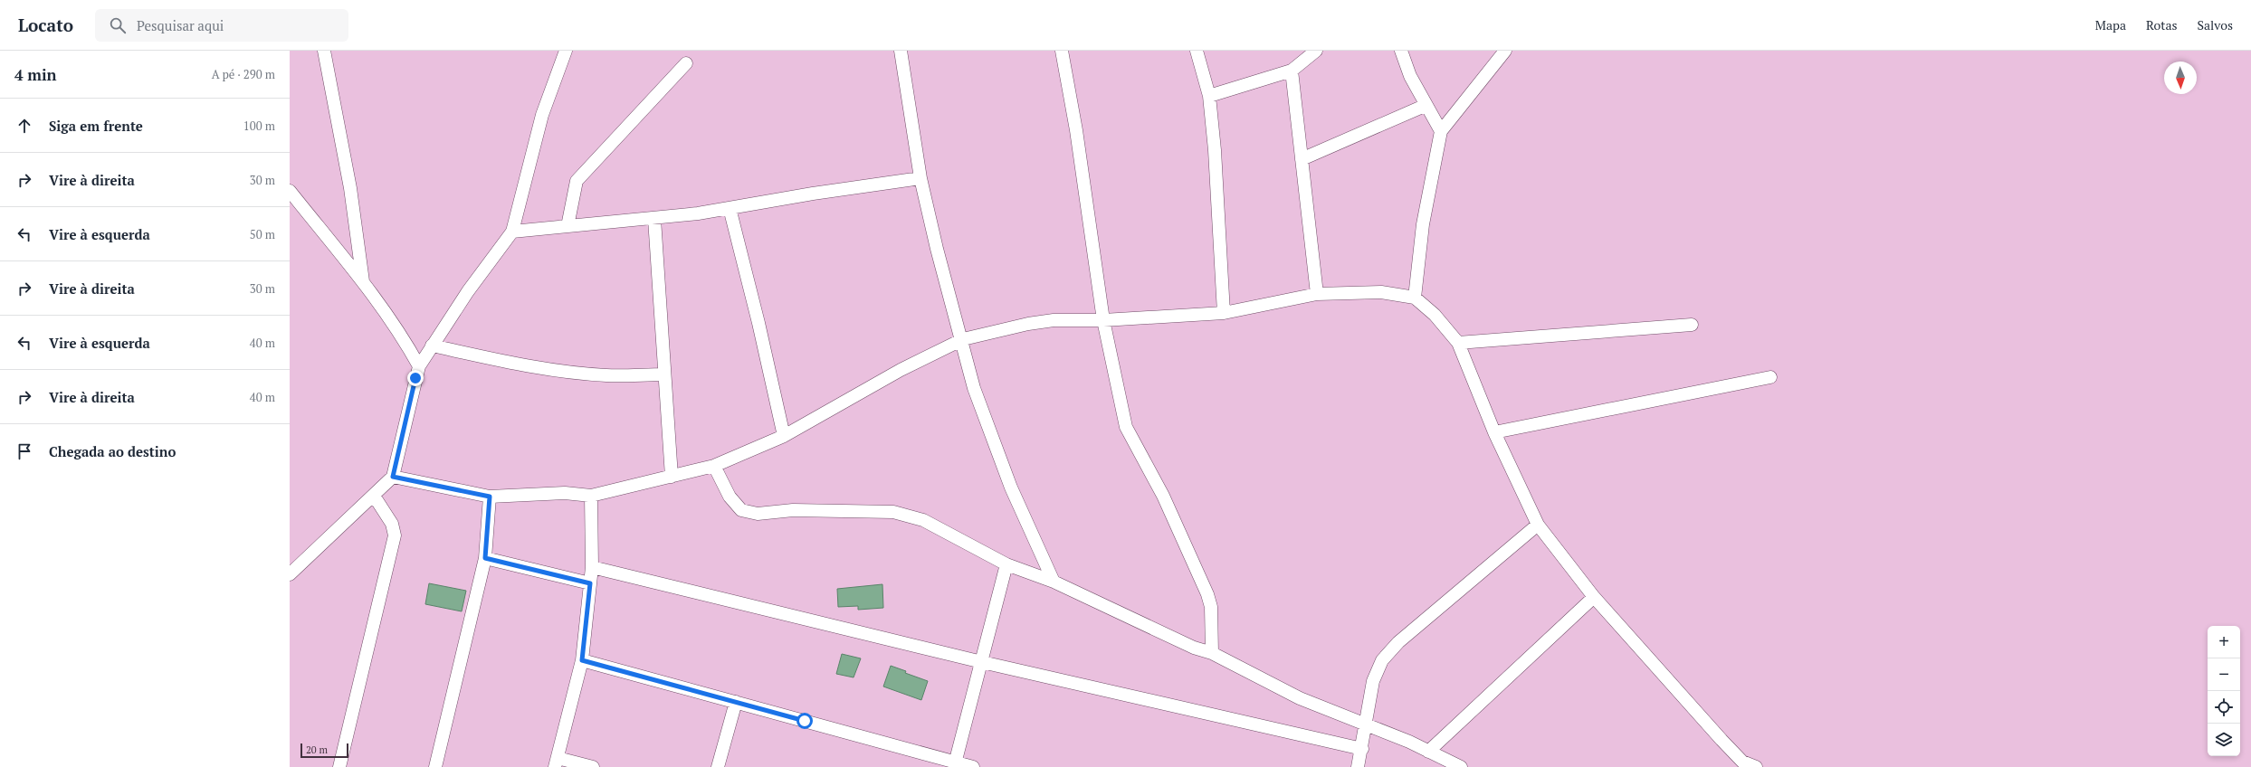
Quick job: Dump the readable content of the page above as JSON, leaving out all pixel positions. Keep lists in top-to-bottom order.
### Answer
{
  "scale_bar": "20 m",
  "north": "bottom",
  "page": {
    "header": "Locato",
    "search": "Pesquisar aqui",
    "nav": ["Mapa", "Rotas", "Salvos"],
    "heading": ["4 min", "A pé · 290 m"],
    "list": [
      ["Siga em frente", "100 m"],
      ["Vire à direita", "30 m"],
      ["Vire à esquerda", "50 m"],
      ["Vire à direita", "30 m"],
      ["Vire à esquerda", "40 m"],
      ["Vire à direita", "40 m"],
      "Chegada ao destino"
    ],
    "map_buttons": ["+", "−"],
    "scale": "20 m"
  }
}
